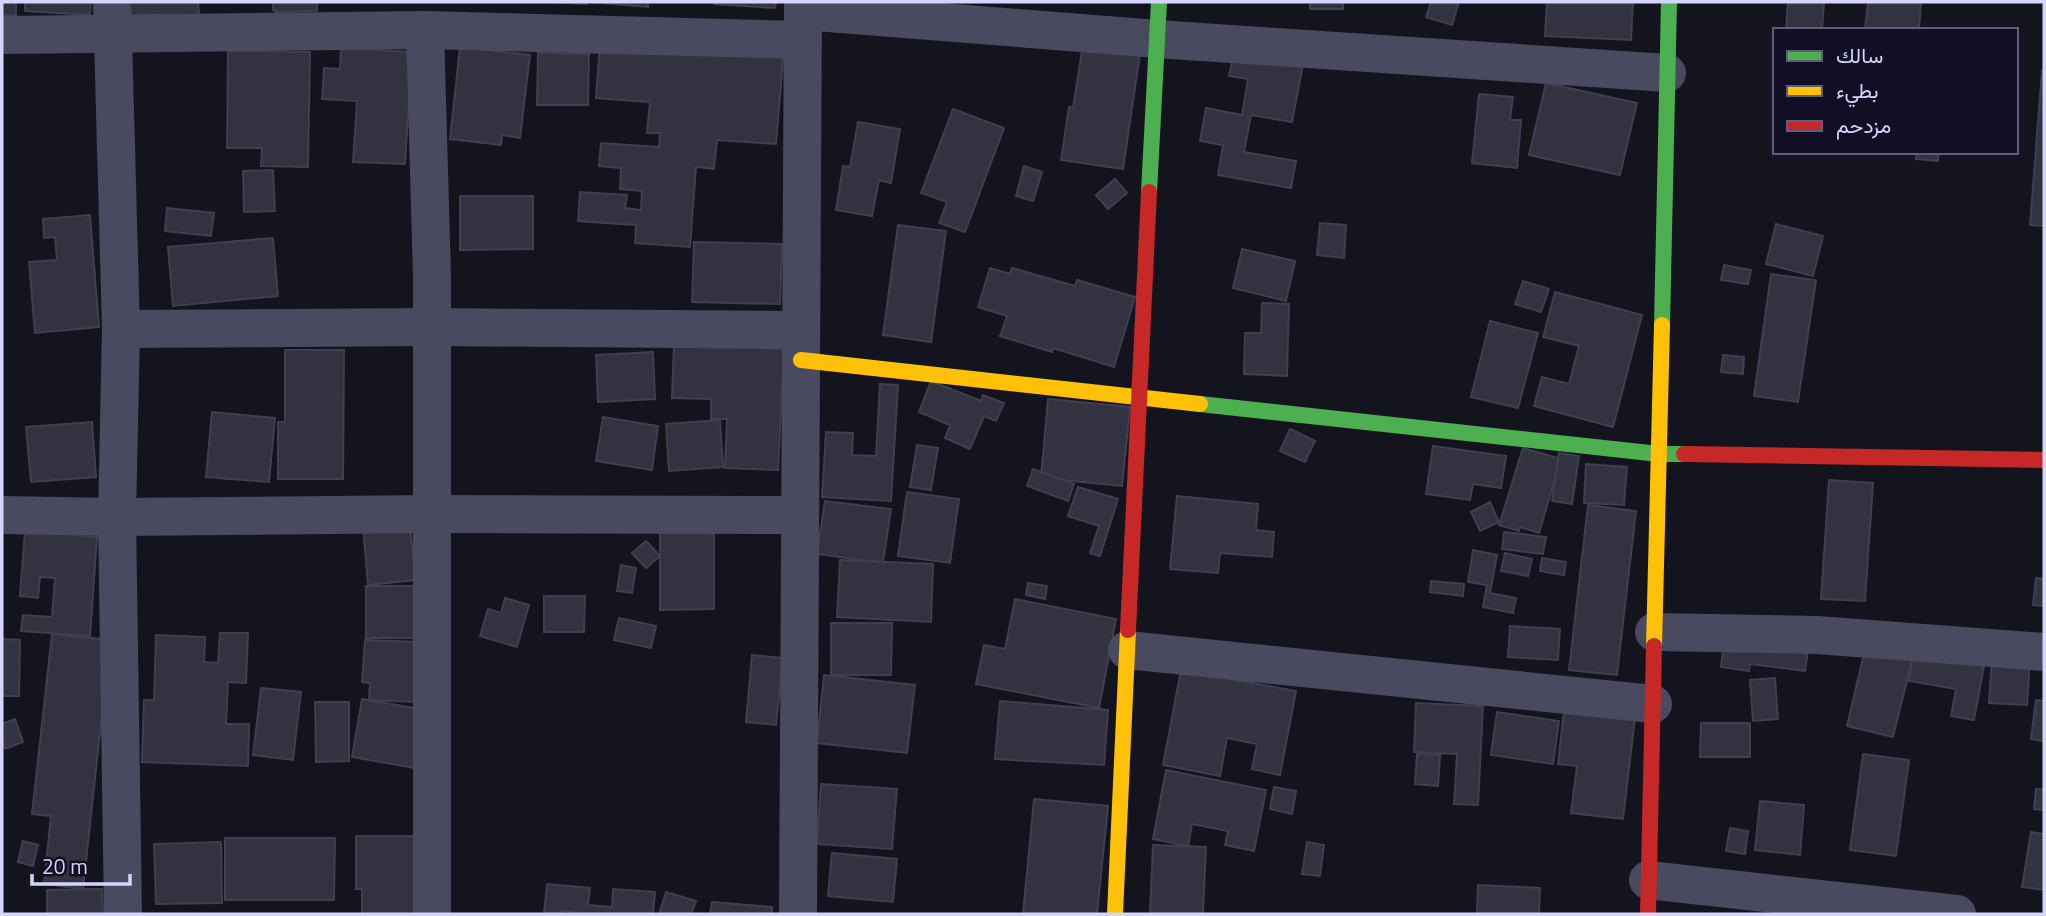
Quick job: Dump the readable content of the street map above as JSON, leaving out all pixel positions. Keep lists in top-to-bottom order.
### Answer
{
  "legend": ["سالك", "بطيء", "مزدحم"],
  "scale_bar": "20 m"
}
